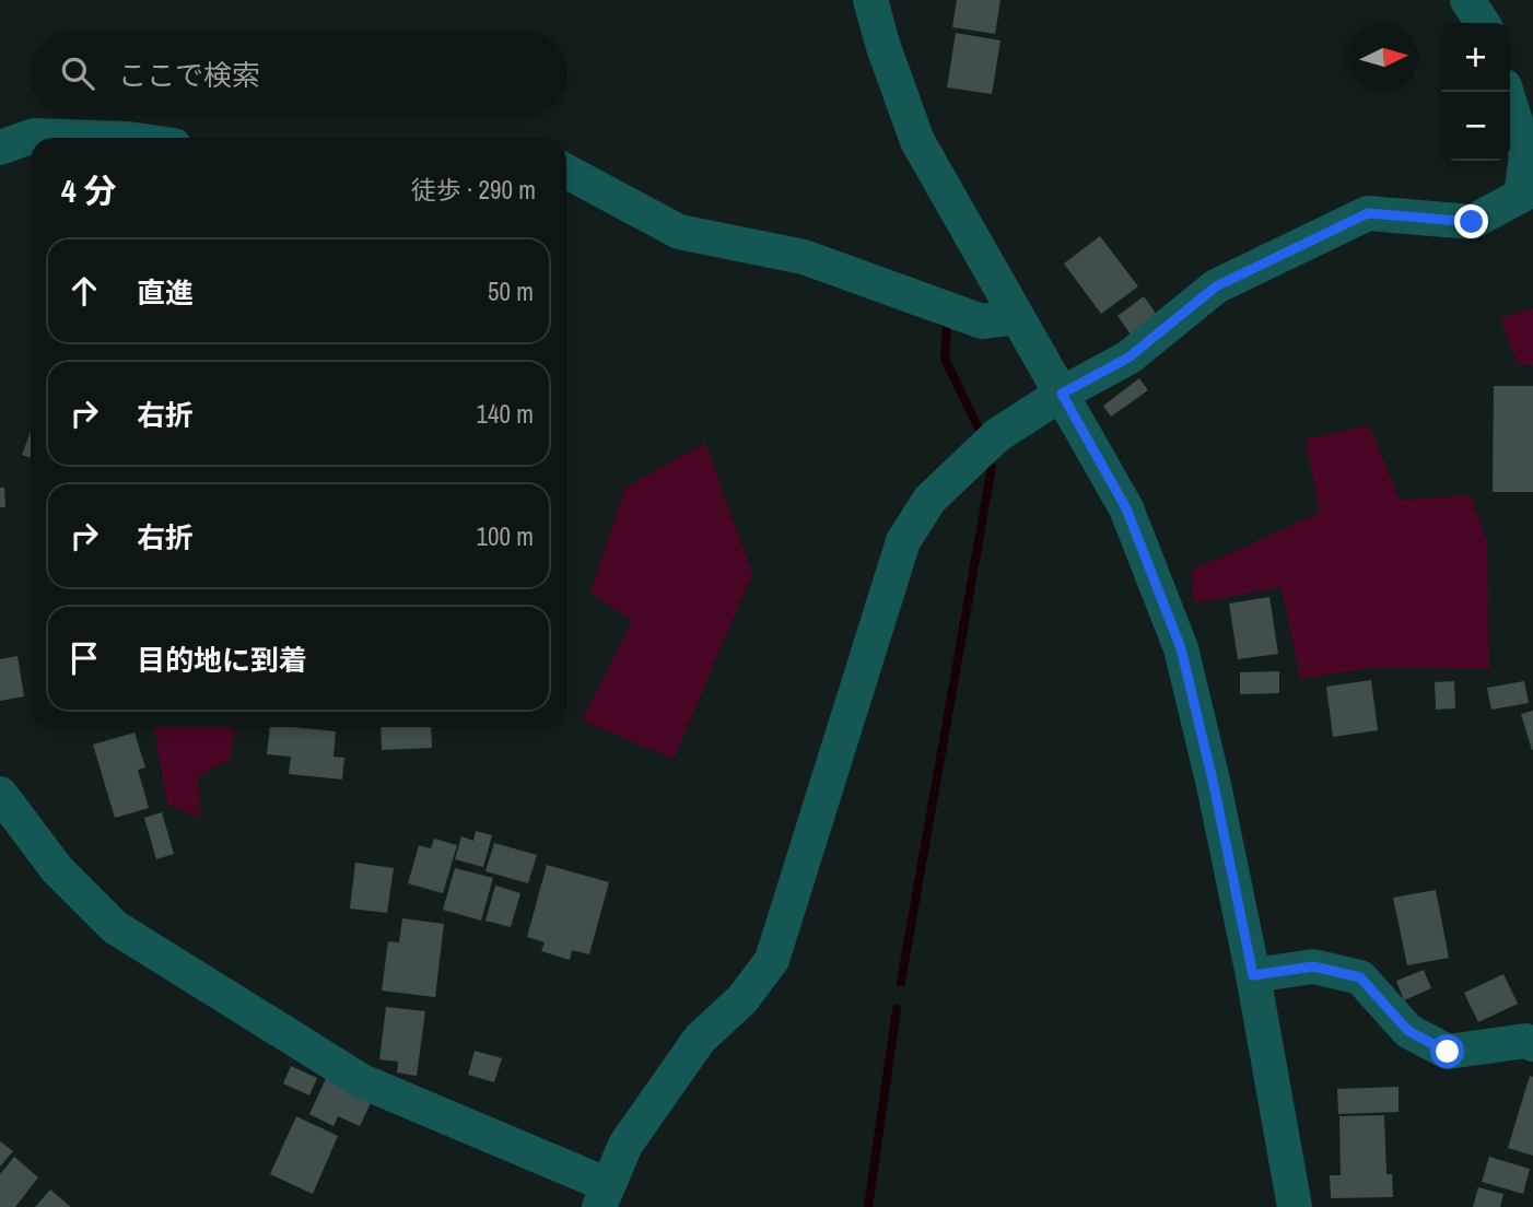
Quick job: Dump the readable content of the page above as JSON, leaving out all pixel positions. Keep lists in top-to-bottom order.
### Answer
{
  "north": "right",
  "page": {
    "map_buttons": ["+", "−"],
    "search": "ここで検索",
    "heading": ["4 分", "徒歩 · 290 m"],
    "list": [
      ["直進", "50 m"],
      ["右折", "140 m"],
      ["右折", "100 m"],
      "目的地に到着"
    ]
  }
}
